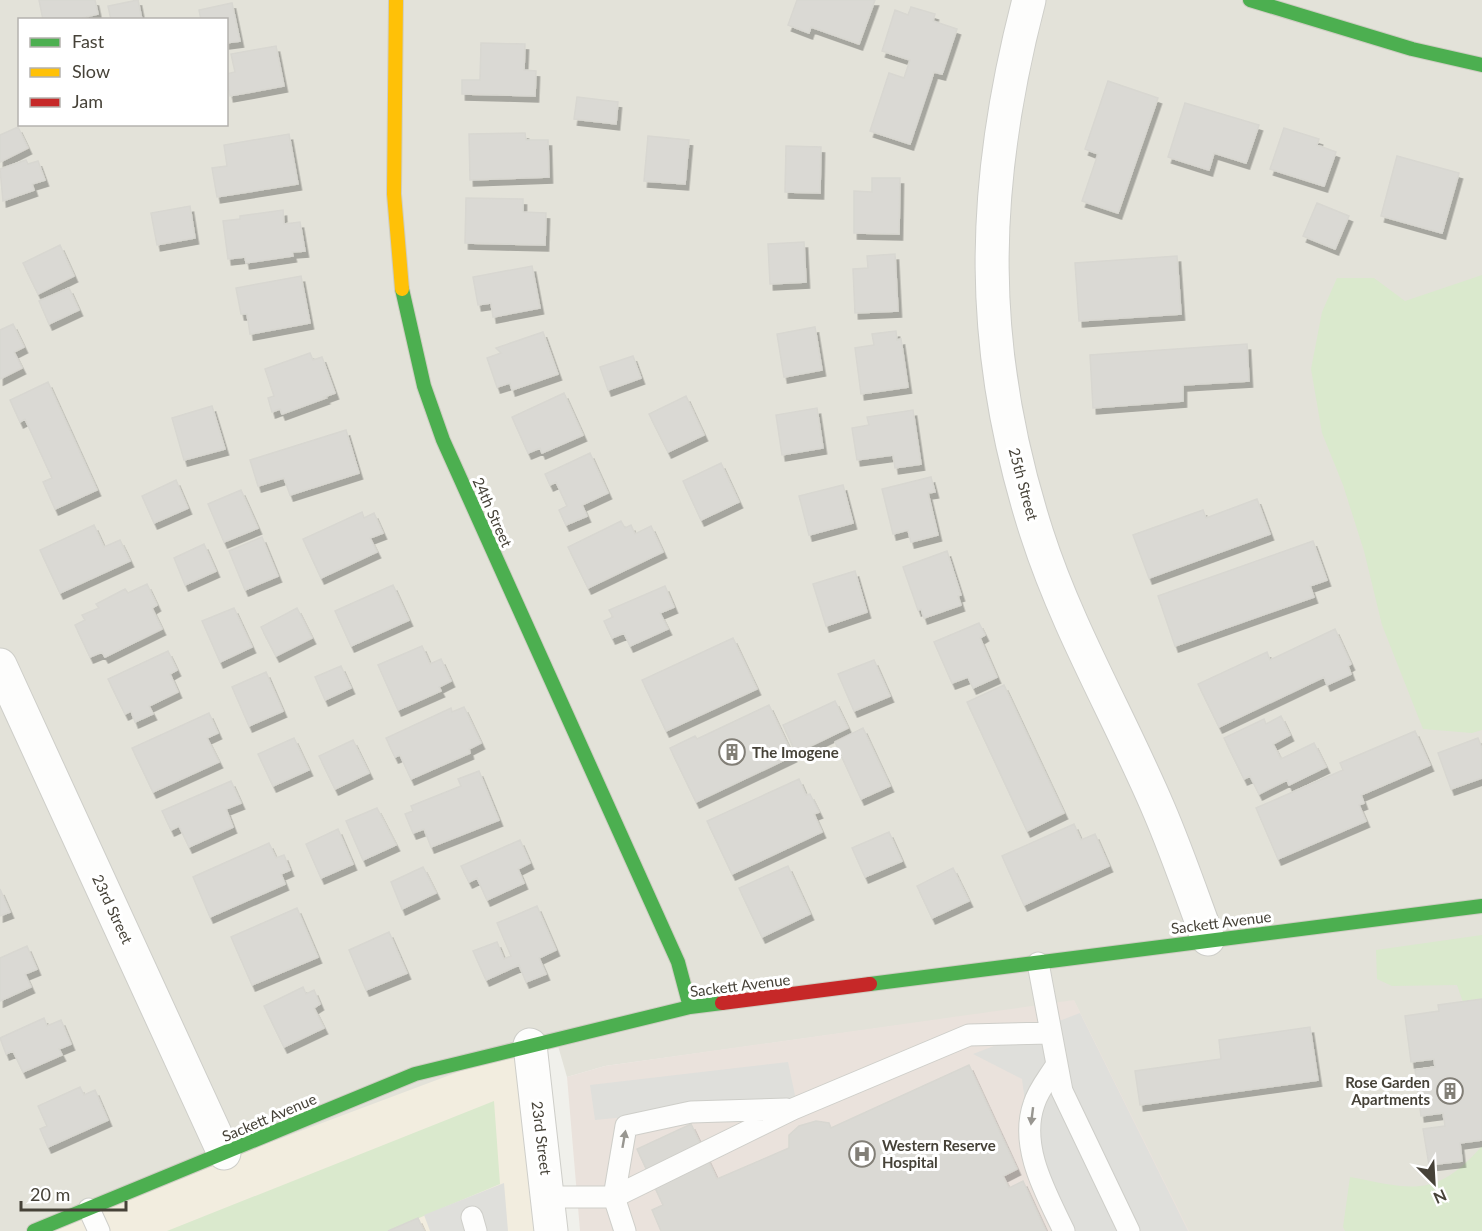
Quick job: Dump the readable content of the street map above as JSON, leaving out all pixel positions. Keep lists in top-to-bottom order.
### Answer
{
  "streets": {
    "street": [
      "25th Street",
      "24th Street",
      "23rd Street",
      "Sackett Avenue"
    ]
  },
  "crossings": [
    ["25th Street", "Sackett Avenue"],
    ["24th Street", "Sackett Avenue"],
    ["23rd Street", "Sackett Avenue"]
  ],
  "places": {
    "building": ["The Imogene", "Rose Garden Apartments"],
    "hospital": ["Western Reserve Hospital"]
  },
  "legend": ["Fast", "Slow", "Jam"],
  "scale_bar": "20 m",
  "north": "bottom right"
}
